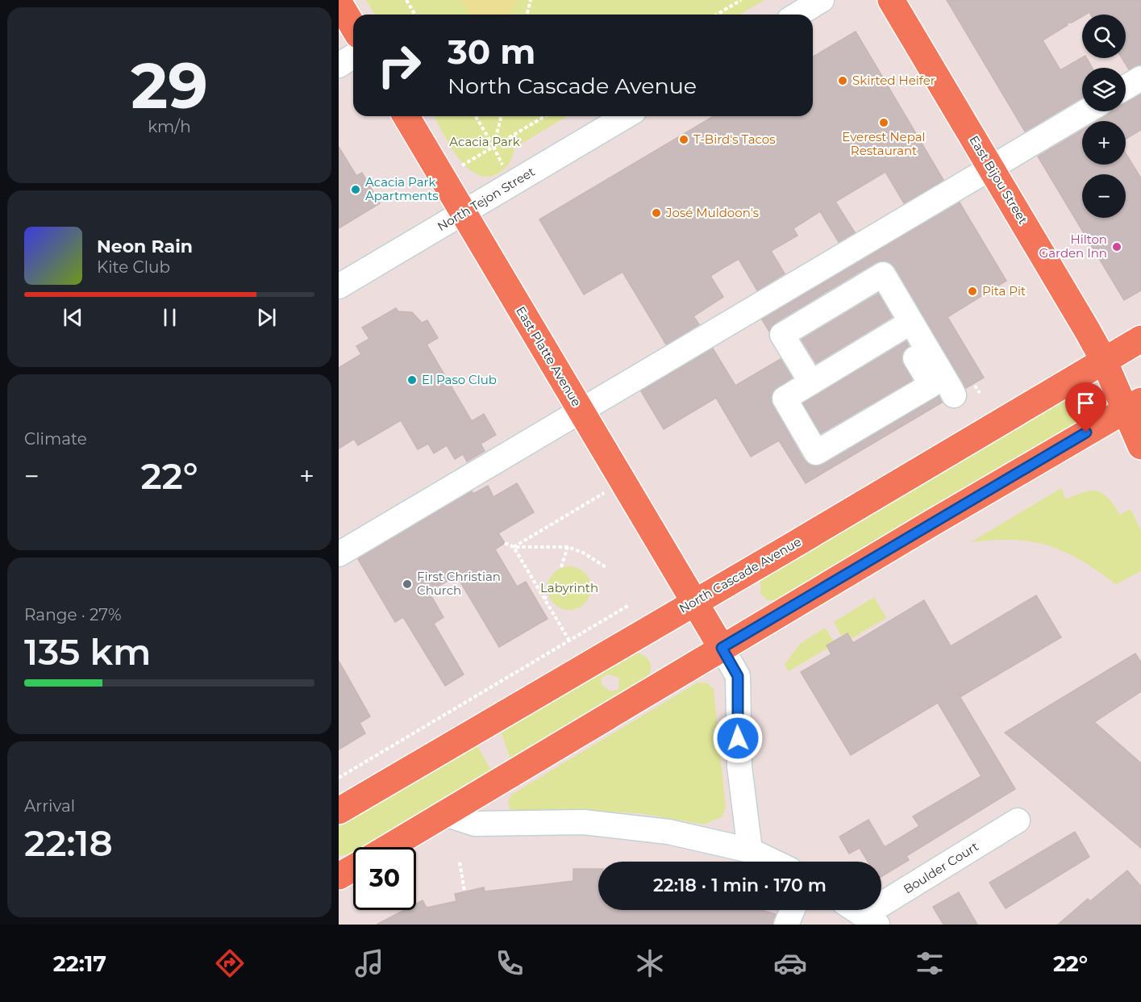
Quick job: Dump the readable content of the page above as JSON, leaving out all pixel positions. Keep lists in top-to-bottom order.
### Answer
{
  "streets": {
    "main road": ["East Bijou Street", "East Platte Avenue", "North Cascade Avenue"],
    "street": ["North Tejon Street", "Boulder Court"]
  },
  "crossings": [
    ["East Bijou Street", "North Cascade Avenue"],
    ["North Tejon Street", "East Platte Avenue"],
    ["East Platte Avenue", "North Cascade Avenue"]
  ],
  "parks": ["Acacia Park", "Labyrinth"],
  "places": [
    "Skirted Heifer",
    "Everest Nepal Restaurant",
    "T-Bird's Tacos",
    "Acacia Park Apartments",
    "José Muldoon's",
    "Hilton Garden Inn",
    "Pita Pit",
    "El Paso Club",
    "First Christian Church"
  ],
  "page": {
    "tile": [
      ["29", "km/h"],
      "Climate",
      ["Range · 27%", "135 km"],
      ["Arrival", "22:18"]
    ],
    "map_buttons": ["+", "−"],
    "turn": ["30 m", "North Cascade Avenue"],
    "song": ["Neon Rain", "Kite Club"],
    "heat": ["−", "22°", "+"],
    "limit": "30",
    "trip": "22:18 · 1 min · 170 m",
    "tabs": ["22:17", "22°"]
  }
}
